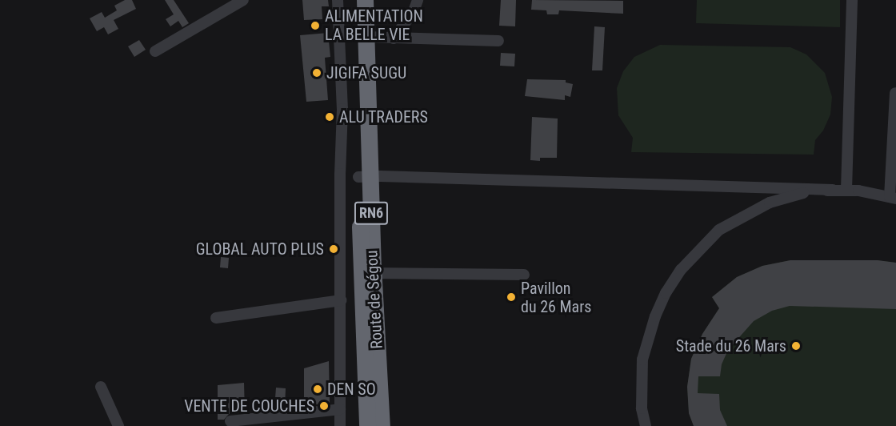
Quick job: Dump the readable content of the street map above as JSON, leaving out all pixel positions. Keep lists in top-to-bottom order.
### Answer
{
  "streets": {
    "highway": ["RN6", "Route de Ségou"]
  },
  "places": [
    "ALIMENTATION LA BELLE VIE",
    "JIGIFA SUGU",
    "ALU TRADERS",
    "GLOBAL AUTO PLUS",
    "Pavillon du 26 Mars",
    "Stade du 26 Mars",
    "DEN SO",
    "VENTE DE COUCHES"
  ]
}
